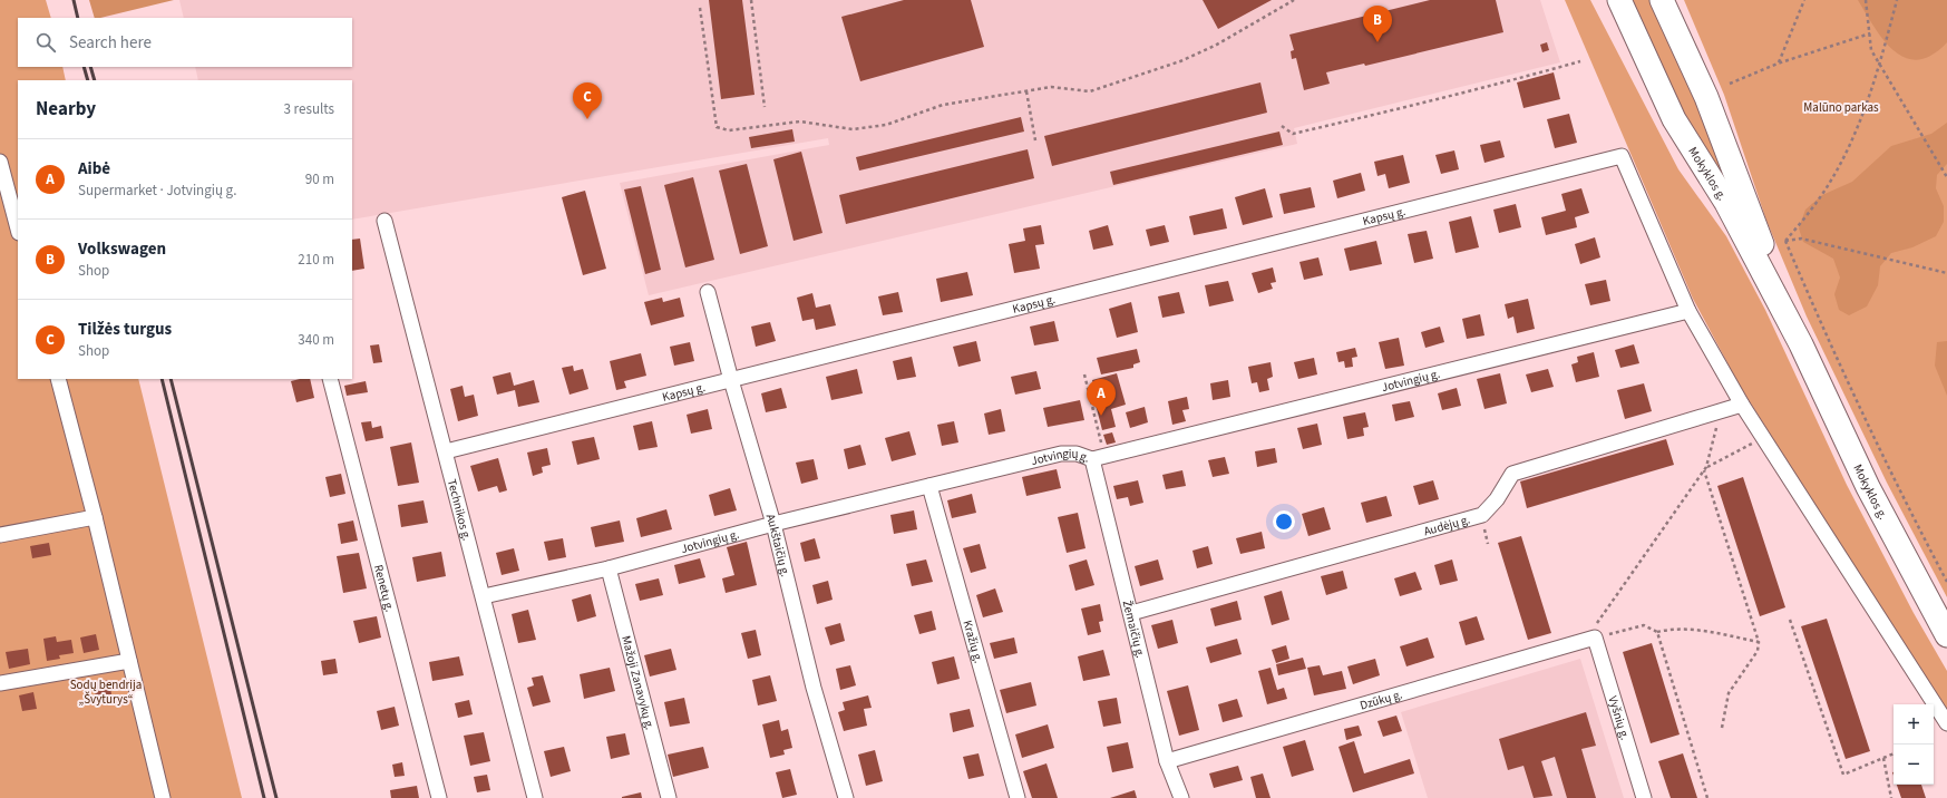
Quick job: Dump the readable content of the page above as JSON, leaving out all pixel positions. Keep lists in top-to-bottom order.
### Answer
{
  "streets": {
    "main road": ["Mokyklos g."],
    "street": [
      "Kapsų g.",
      "Jotvingių g.",
      "Technikos g.",
      "Audėjų g.",
      "Aukštaičių g.",
      "Renetų g.",
      "Žemaičių g.",
      "Kražių g.",
      "Mažoji Zanavykų g.",
      "Dzūkų g.",
      "Vyšnių g."
    ]
  },
  "crossings": [
    ["Kapsų g.", "Jotvingių g."],
    ["Kapsų g.", "Technikos g."],
    ["Kapsų g.", "Aukštaičių g."],
    ["Jotvingių g.", "Technikos g."],
    ["Jotvingių g.", "Aukštaičių g."],
    ["Jotvingių g.", "Žemaičių g."],
    ["Jotvingių g.", "Kražių g."],
    ["Jotvingių g.", "Mažoji Zanavykų g."],
    ["Audėjų g.", "Žemaičių g."],
    ["Žemaičių g.", "Dzūkų g."],
    ["Dzūkų g.", "Vyšnių g."]
  ],
  "parks": ["Malūno parkas", "Sodų bendrija „Švyturys“"],
  "page": {
    "pins": ["B", "C", "A"],
    "search": "Search here",
    "heading": ["Nearby", "3 results"],
    "list": [
      {
        "mark": "A",
        "name": "Aibė",
        "note": "Supermarket · Jotvingių g.",
        "value": "90 m"
      },
      {
        "mark": "B",
        "name": "Volkswagen",
        "note": "Shop",
        "value": "210 m"
      },
      {
        "mark": "C",
        "name": "Tilžės turgus",
        "note": "Shop",
        "value": "340 m"
      }
    ],
    "map_buttons": ["+", "−"]
  }
}
